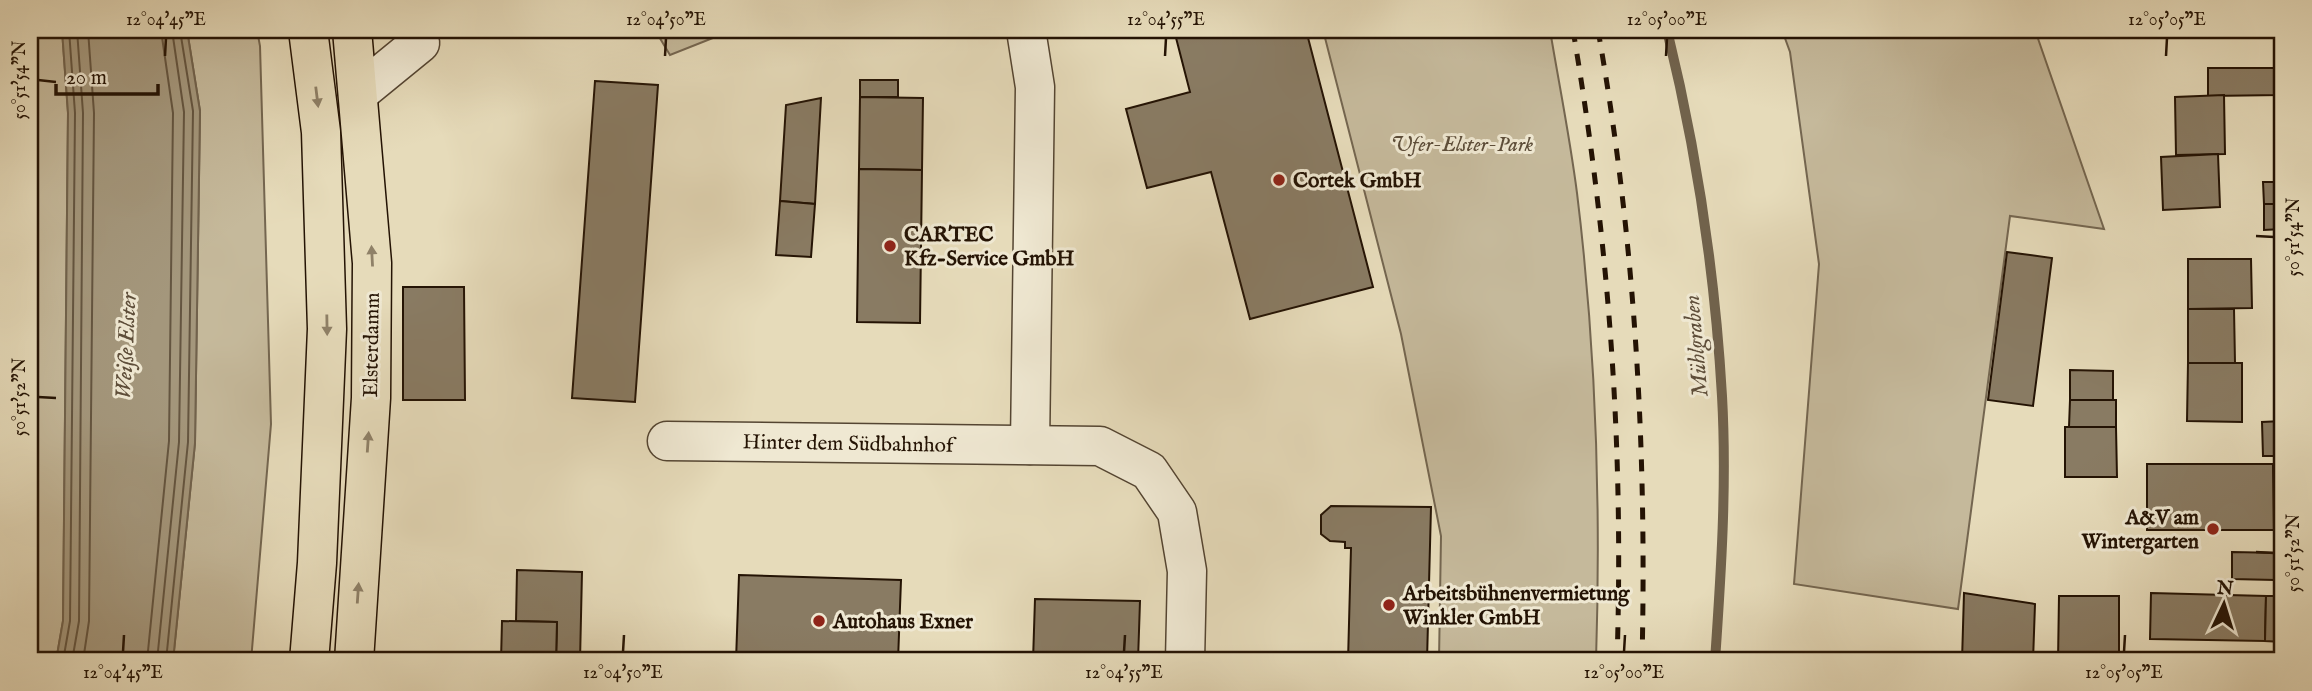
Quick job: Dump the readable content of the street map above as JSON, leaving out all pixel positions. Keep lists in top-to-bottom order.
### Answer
{
  "streets": {
    "main road": ["Elsterdamm"],
    "street": ["Hinter dem Südbahnhof"]
  },
  "water": ["Weiße Elster", "Mühlgraben"],
  "parks": ["Ufer-Elster-Park"],
  "places": [
    "Cortek GmbH",
    "CARTEC Kfz-Service GmbH",
    "A&V am Wintergarten",
    "Arbeitsbühnenvermietung Winkler GmbH",
    "Autohaus Exner"
  ],
  "scale_bar": "20 m",
  "north": "top",
  "coordinates": [
    "12°04'45\"E",
    "12°04'50\"E",
    "12°04'55\"E",
    "12°05'00\"E",
    "12°05'05\"E",
    "50°51'54\"N",
    "50°51'52\"N"
  ]
}
